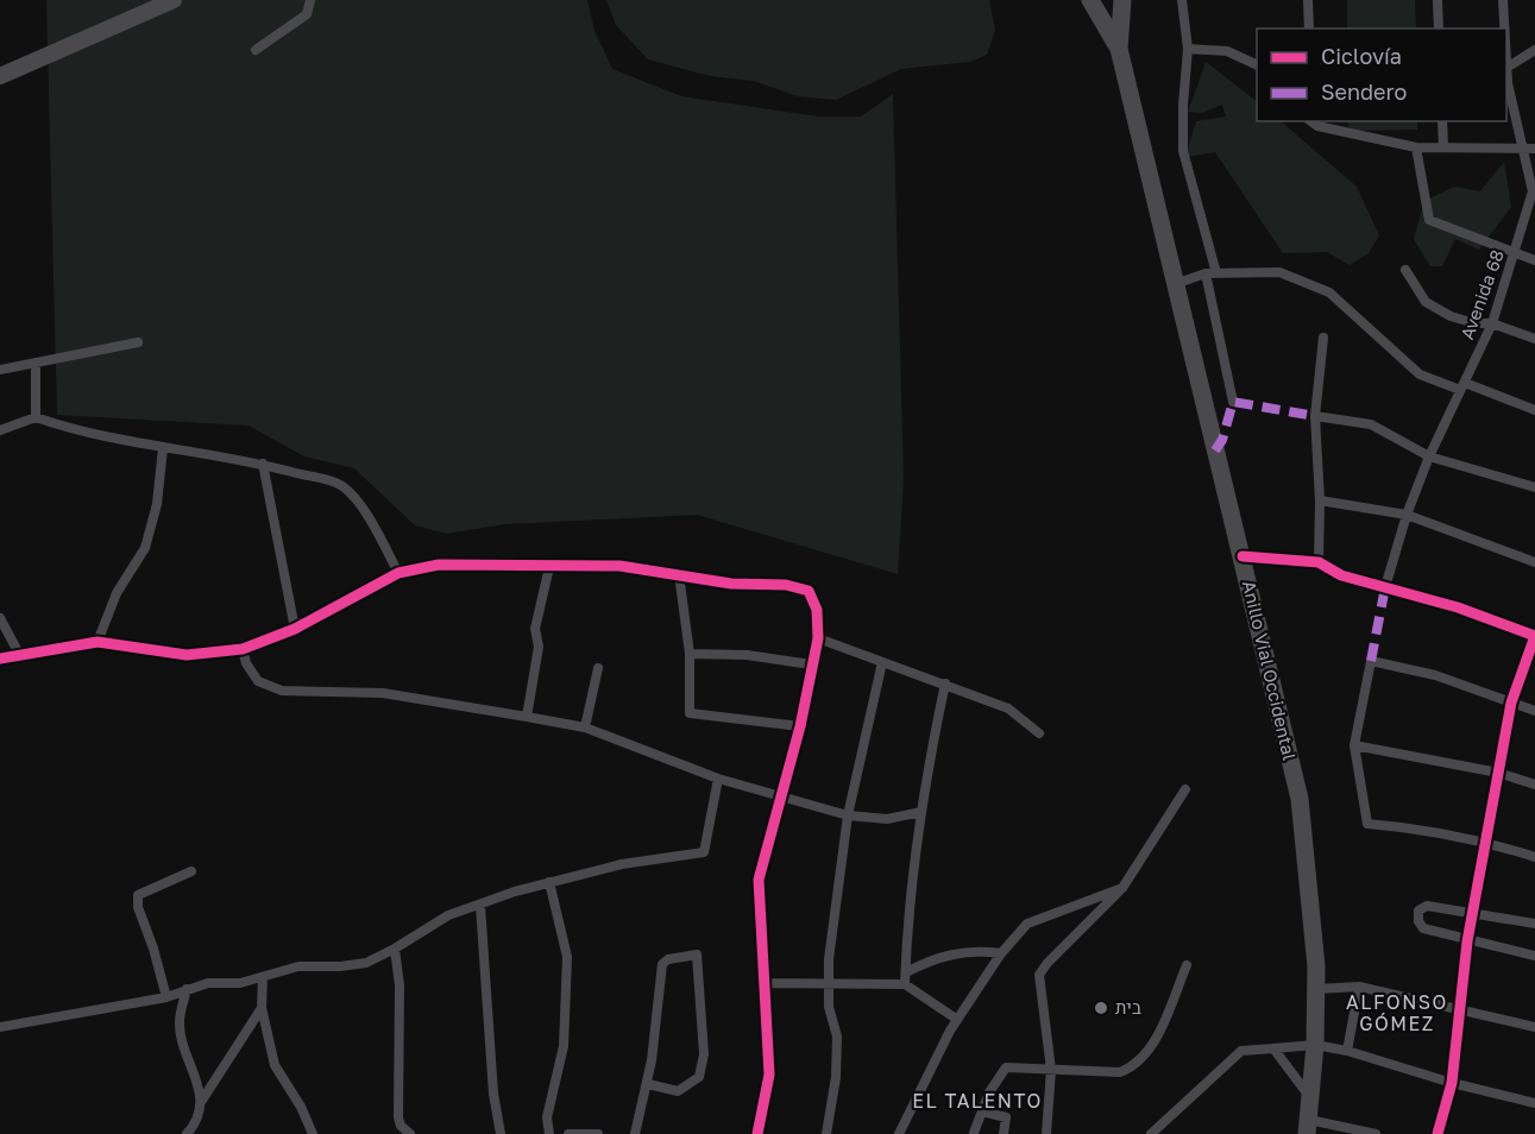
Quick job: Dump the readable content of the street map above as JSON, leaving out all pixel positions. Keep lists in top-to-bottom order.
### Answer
{
  "streets": {
    "highway": ["Anillo Vial Occidental"],
    "street": ["Avenida 68"]
  },
  "districts": ["ALFONSO GÓMEZ", "EL TALENTO"],
  "places": ["בית"],
  "legend": ["Ciclovía", "Sendero"]
}
